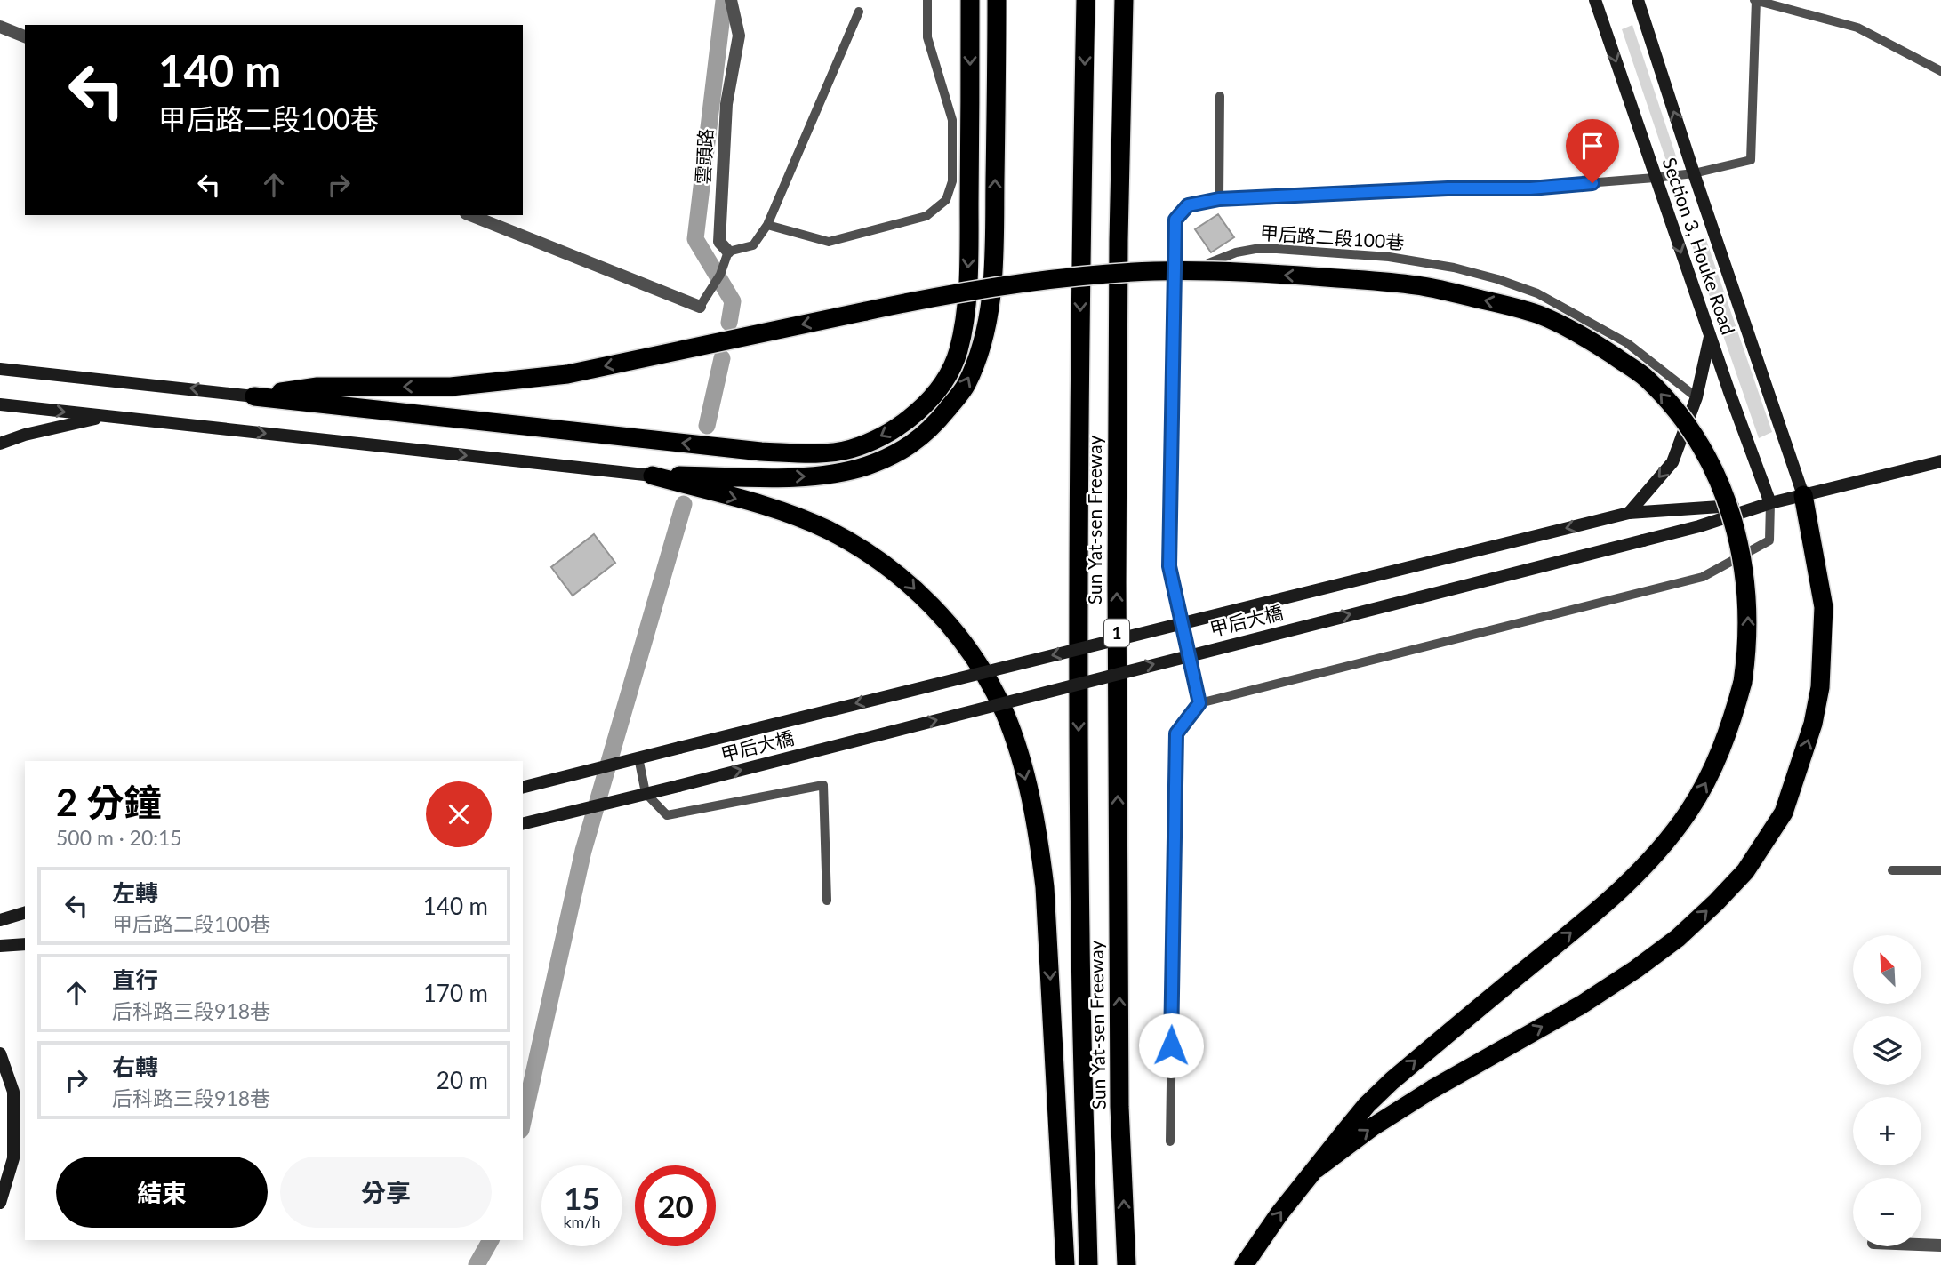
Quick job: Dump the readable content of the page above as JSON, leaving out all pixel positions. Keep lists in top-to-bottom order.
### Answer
{
  "streets": {
    "highway": ["Sun Yat-sen Freeway", "1"],
    "main road": ["Section 3, Houke Road", "甲后大橋"],
    "street": ["雲頭路"],
    "lane": ["甲后路二段100巷"]
  },
  "crossings": [
    ["Section 3, Houke Road", "甲后大橋"]
  ],
  "north": "top left",
  "page": {
    "turn": ["140 m", "甲后路二段100巷"],
    "heading": ["2 分鐘", "500 m · 20:15"],
    "list": [
      {
        "name": "左轉",
        "note": "甲后路二段100巷",
        "value": "140 m"
      },
      {
        "name": "直行",
        "note": "后科路三段918巷",
        "value": "170 m"
      },
      {
        "name": "右轉",
        "note": "后科路三段918巷",
        "value": "20 m"
      }
    ],
    "map_buttons": ["+", "−"],
    "buttons": ["結束", "分享"],
    "speed": "15 km/h",
    "limit": "20"
  }
}
